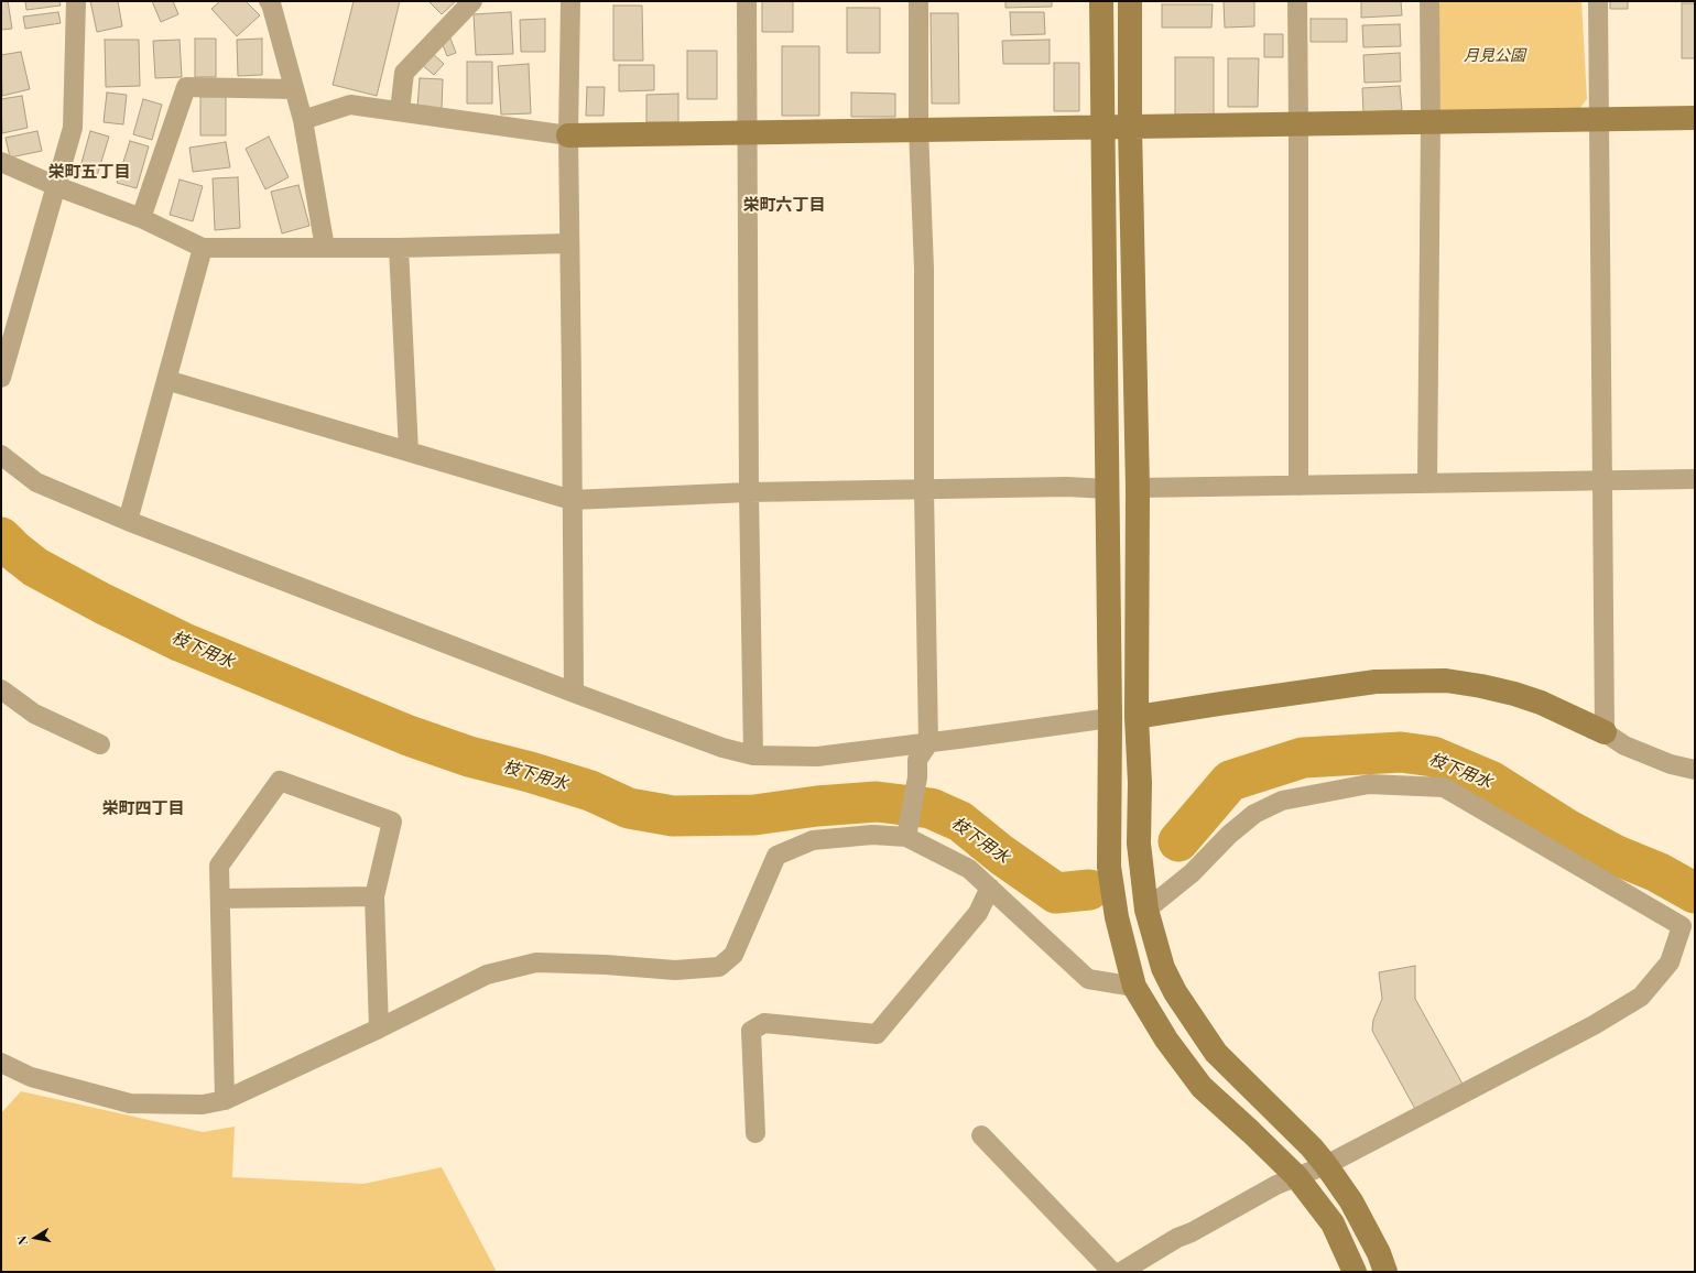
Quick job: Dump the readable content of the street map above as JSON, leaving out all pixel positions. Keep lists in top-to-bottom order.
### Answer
{
  "districts": ["栄町五丁目", "栄町六丁目", "栄町四丁目"],
  "water": ["枝下用水"],
  "parks": ["月見公園"],
  "north": "left"
}
